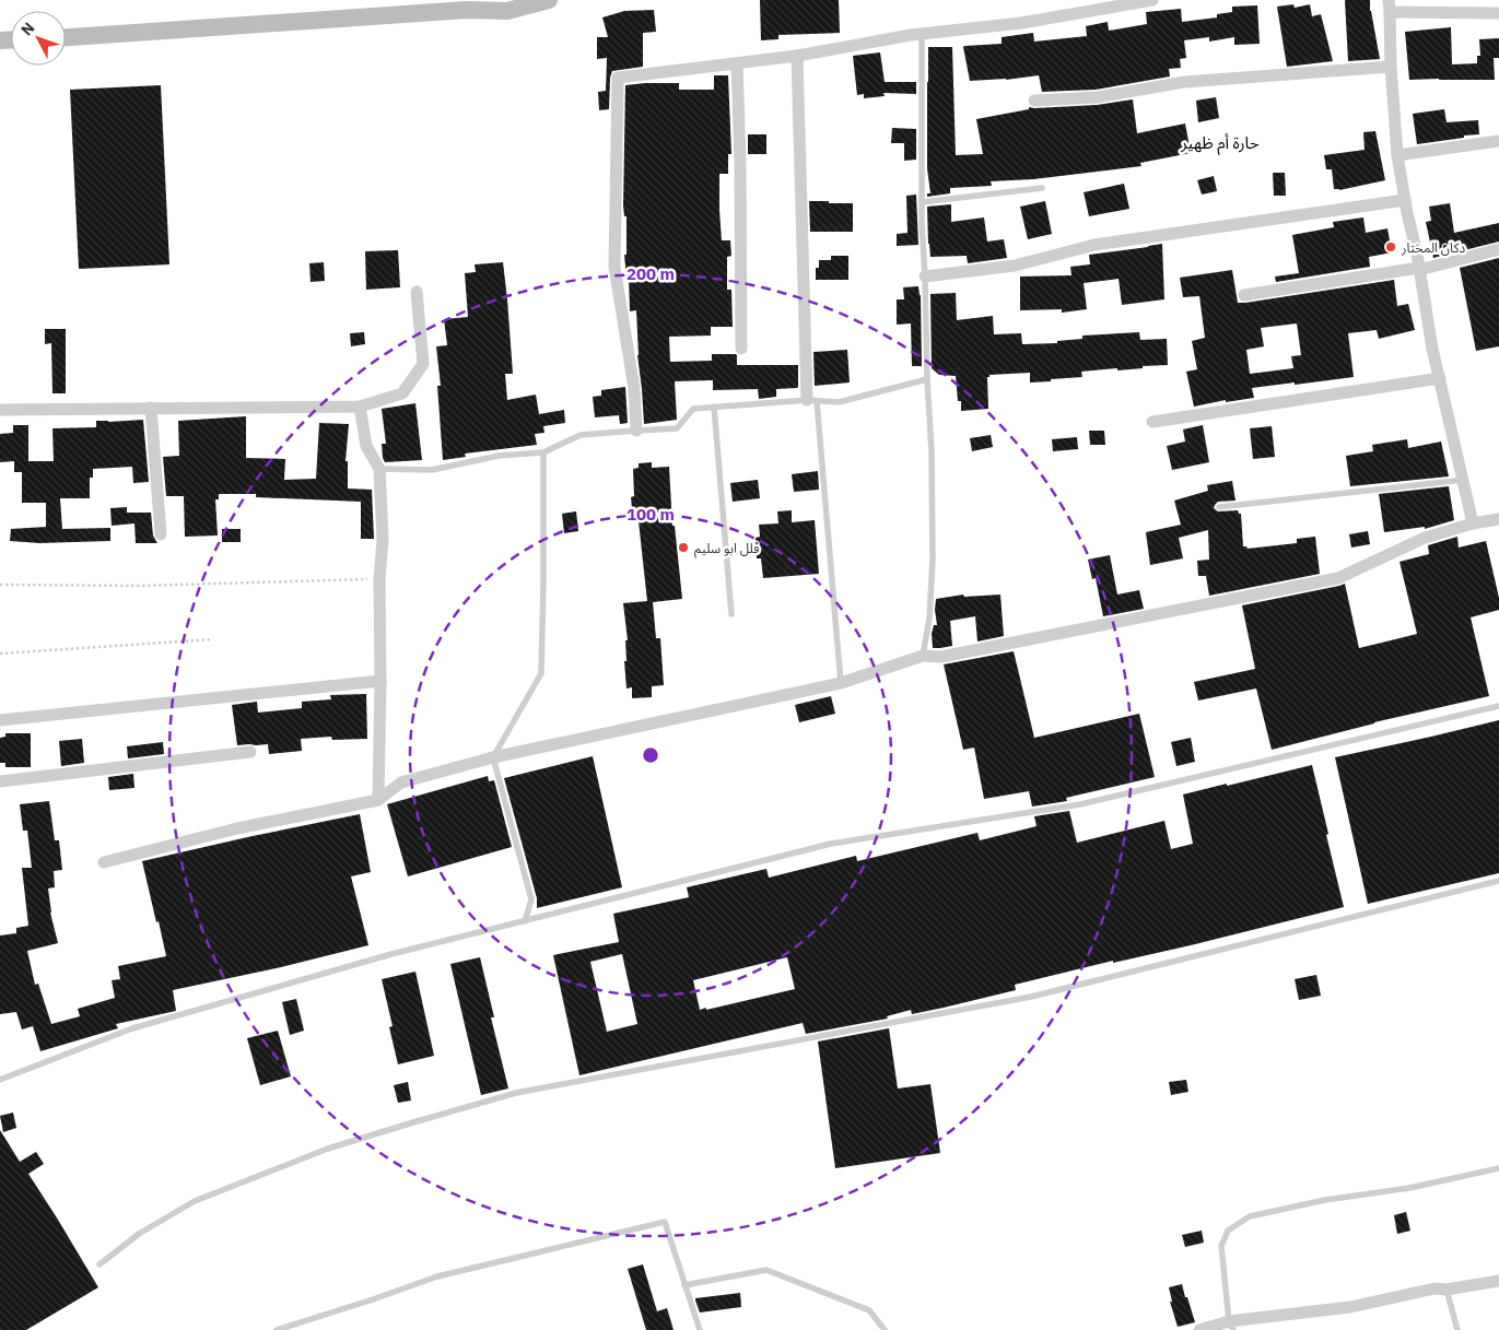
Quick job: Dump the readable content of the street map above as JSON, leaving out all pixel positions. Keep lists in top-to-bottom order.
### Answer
{
  "districts": ["حارة أم ظهير"],
  "places": ["دكان المختار", "فلل ابو سليم"],
  "north": "top left",
  "rings": ["200 m", "100 m"]
}
